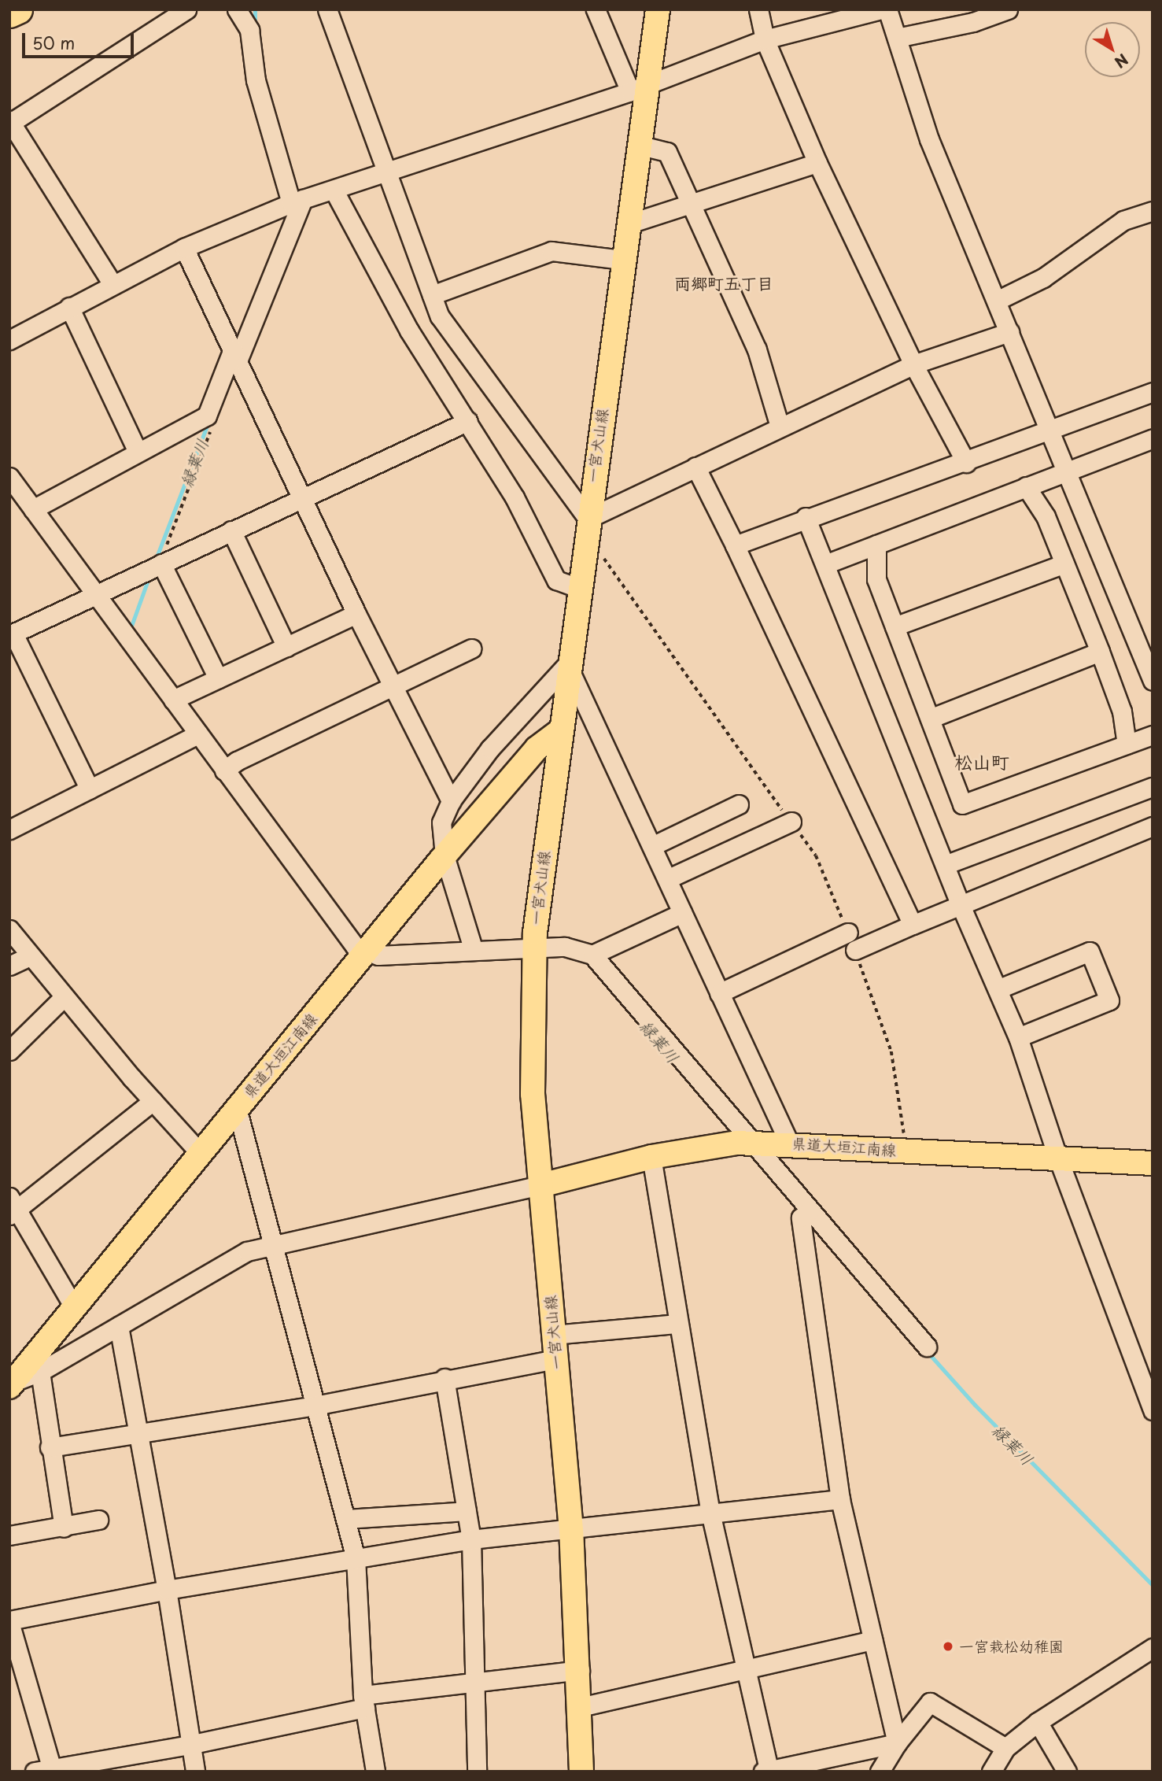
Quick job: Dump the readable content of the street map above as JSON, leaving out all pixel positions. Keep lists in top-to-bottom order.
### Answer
{
  "streets": {
    "main road": ["一宮犬山線", "県道大垣江南線"]
  },
  "crossings": [
    ["一宮犬山線", "県道大垣江南線"]
  ],
  "districts": ["両郷町五丁目", "松山町"],
  "water": ["縁葉川"],
  "places": ["一宮栽松幼稚園"],
  "scale_bar": "50 m",
  "north": "bottom right"
}
